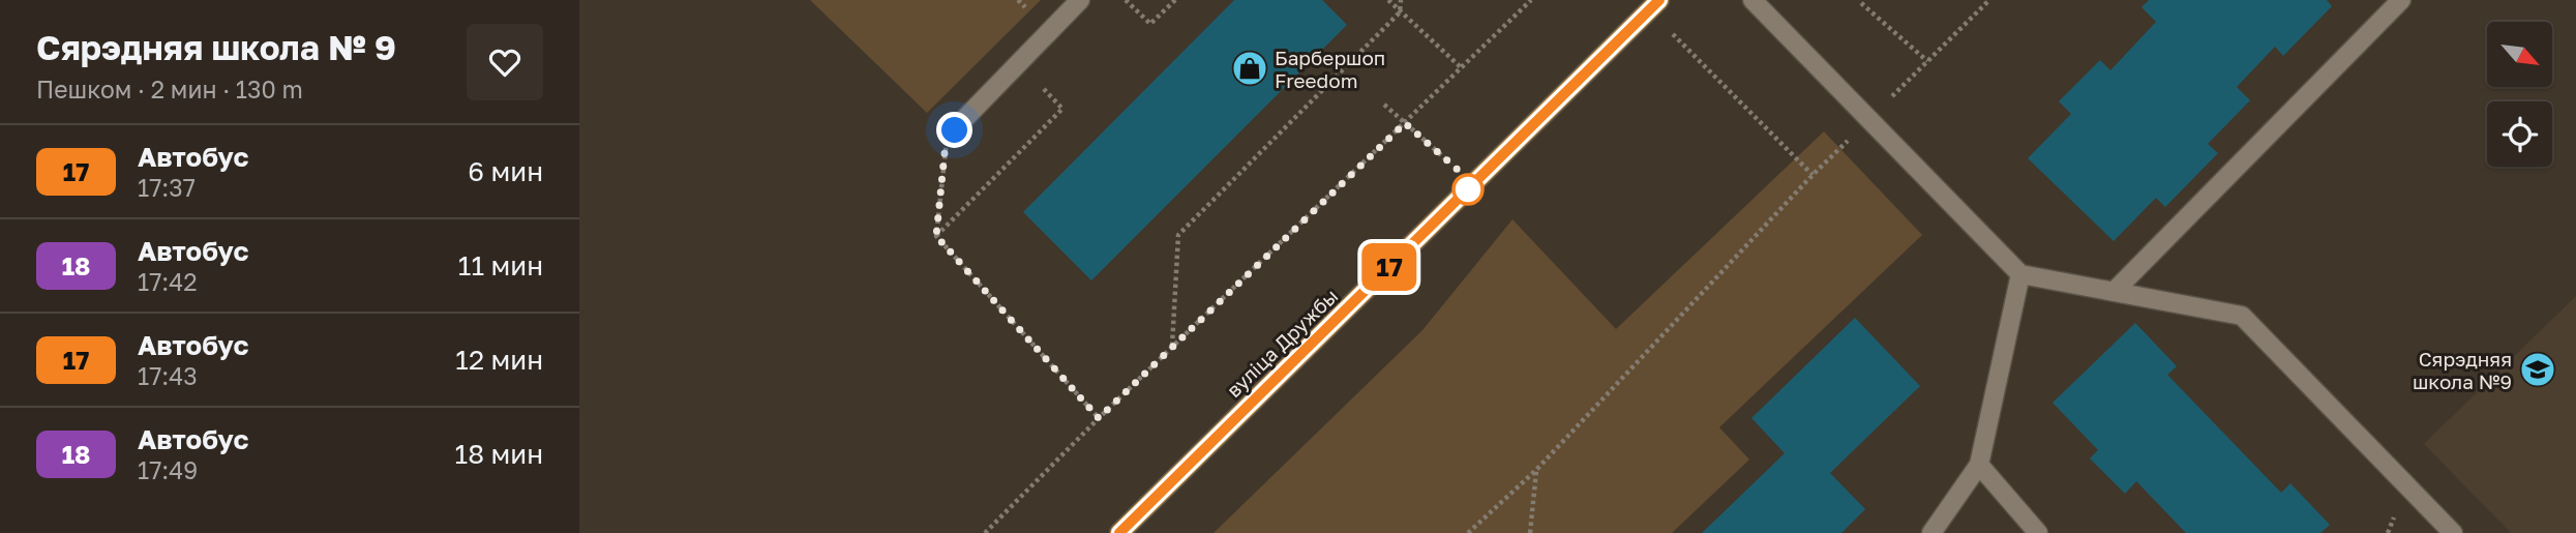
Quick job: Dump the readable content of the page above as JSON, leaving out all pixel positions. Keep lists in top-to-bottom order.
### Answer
{
  "streets": {
    "main road": ["вуліца Дружбы"]
  },
  "places": {
    "shop": ["Барбершоп Freedom"],
    "school or university": ["Сярэдняя школа №9"]
  },
  "lines": ["bus line 17"],
  "north": "bottom right",
  "page": {
    "heading": ["Сярэдняя школа № 9", "Пешком · 2 мин · 130 m"],
    "on_map": "17",
    "list": [
      {
        "mark": "17",
        "name": "Автобус",
        "note": "17:37",
        "value": "6 мин"
      },
      {
        "mark": "18",
        "name": "Автобус",
        "note": "17:42",
        "value": "11 мин"
      },
      {
        "mark": "17",
        "name": "Автобус",
        "note": "17:43",
        "value": "12 мин"
      },
      {
        "mark": "18",
        "name": "Автобус",
        "note": "17:49",
        "value": "18 мин"
      }
    ]
  }
}
